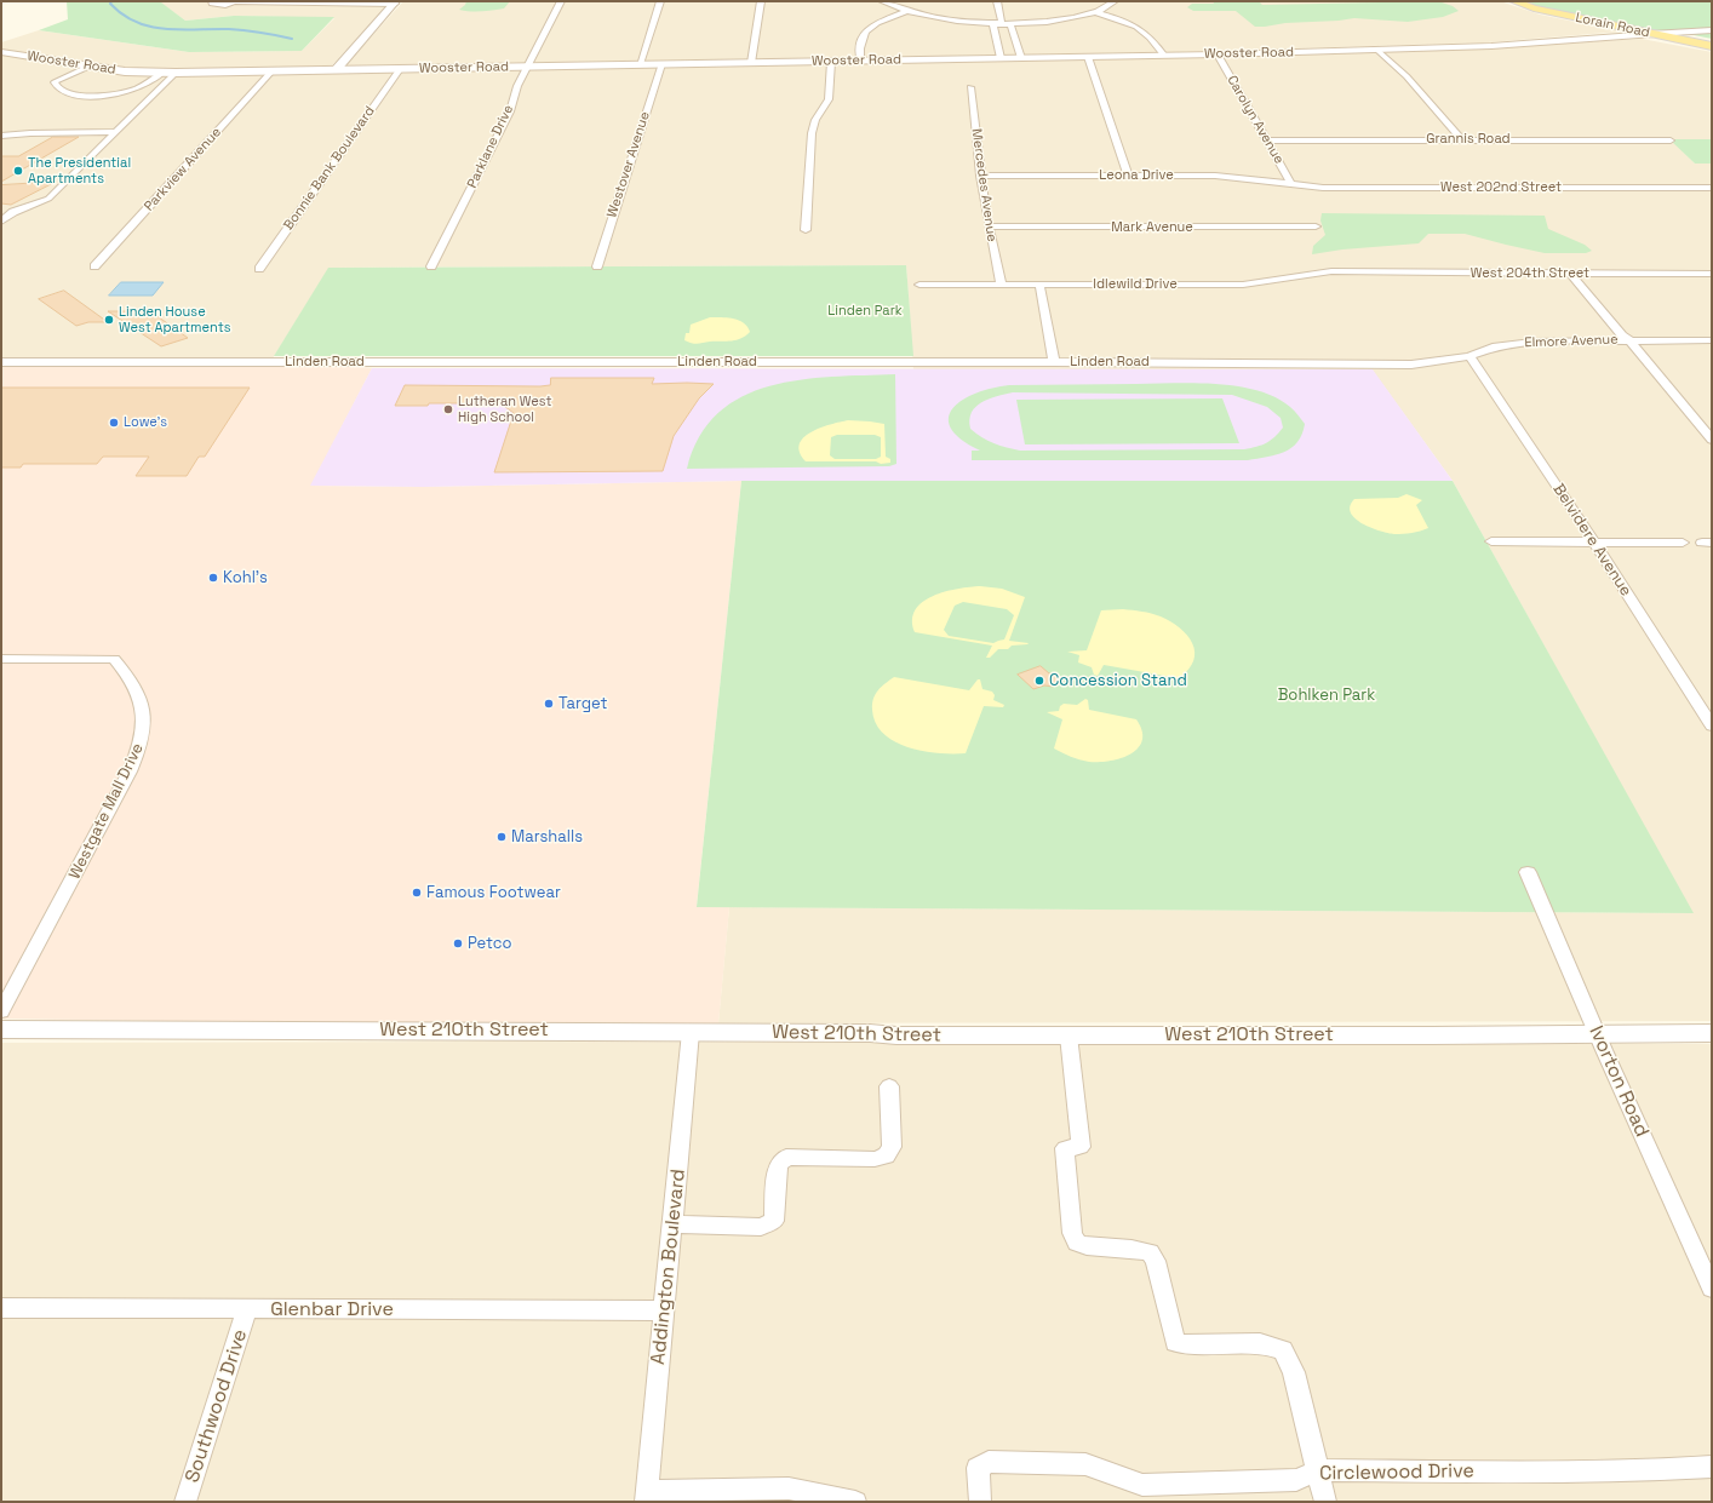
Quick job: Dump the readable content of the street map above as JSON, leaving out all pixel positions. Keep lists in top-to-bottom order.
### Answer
{
  "streets": {
    "main road": ["Lorain Road", "Wooster Road"],
    "street": [
      "Carolyn Avenue",
      "Grannis Road",
      "Parklane Drive",
      "Westover Avenue",
      "Bonnie Bank Boulevard",
      "Parkview Avenue",
      "Leona Drive",
      "Mercedes Avenue",
      "West 202nd Street",
      "Mark Avenue",
      "West 204th Street",
      "Idlewild Drive",
      "Elmore Avenue",
      "Linden Road",
      "Belvidere Avenue",
      "Westgate Mall Drive",
      "West 210th Street",
      "Ivorton Road",
      "Addington Boulevard",
      "Glenbar Drive",
      "Southwood Drive",
      "Circlewood Drive"
    ]
  },
  "crossings": [
    ["Lorain Road", "Wooster Road"],
    ["Wooster Road", "Carolyn Avenue"],
    ["Wooster Road", "Parklane Drive"],
    ["Wooster Road", "Westover Avenue"],
    ["Wooster Road", "Bonnie Bank Boulevard"],
    ["Wooster Road", "Parkview Avenue"],
    ["Carolyn Avenue", "Grannis Road"],
    ["Carolyn Avenue", "Leona Drive"],
    ["Carolyn Avenue", "West 202nd Street"],
    ["Leona Drive", "Mercedes Avenue"],
    ["Leona Drive", "West 202nd Street"],
    ["Mercedes Avenue", "Mark Avenue"],
    ["Mercedes Avenue", "Idlewild Drive"],
    ["West 204th Street", "Idlewild Drive"],
    ["Elmore Avenue", "Linden Road"],
    ["Elmore Avenue", "Belvidere Avenue"],
    ["West 210th Street", "Ivorton Road"],
    ["West 210th Street", "Addington Boulevard"],
    ["Addington Boulevard", "Glenbar Drive"],
    ["Glenbar Drive", "Southwood Drive"]
  ],
  "parks": ["Linden Park", "Bohlken Park"],
  "places": [
    "The Presidential Apartments",
    "Linden House West Apartments",
    "Lutheran West High School",
    "Lowe's",
    "Kohl's",
    "Concession Stand",
    "Target",
    "Marshalls",
    "Famous Footwear",
    "Petco"
  ]
}
